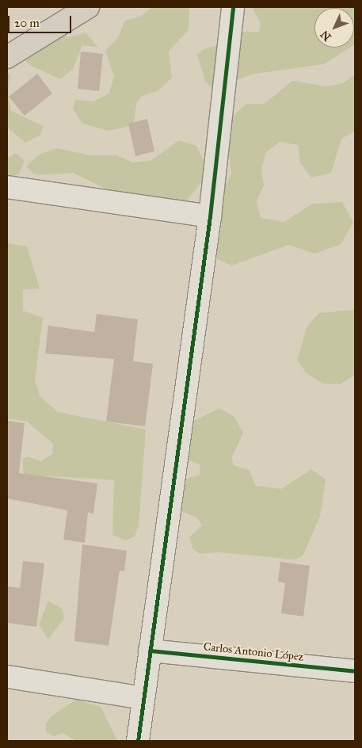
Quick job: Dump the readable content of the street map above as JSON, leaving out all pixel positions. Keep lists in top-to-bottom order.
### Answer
{
  "streets": {
    "street": ["Carlos Antonio López"]
  },
  "scale_bar": "20 m",
  "north": "bottom left"
}
